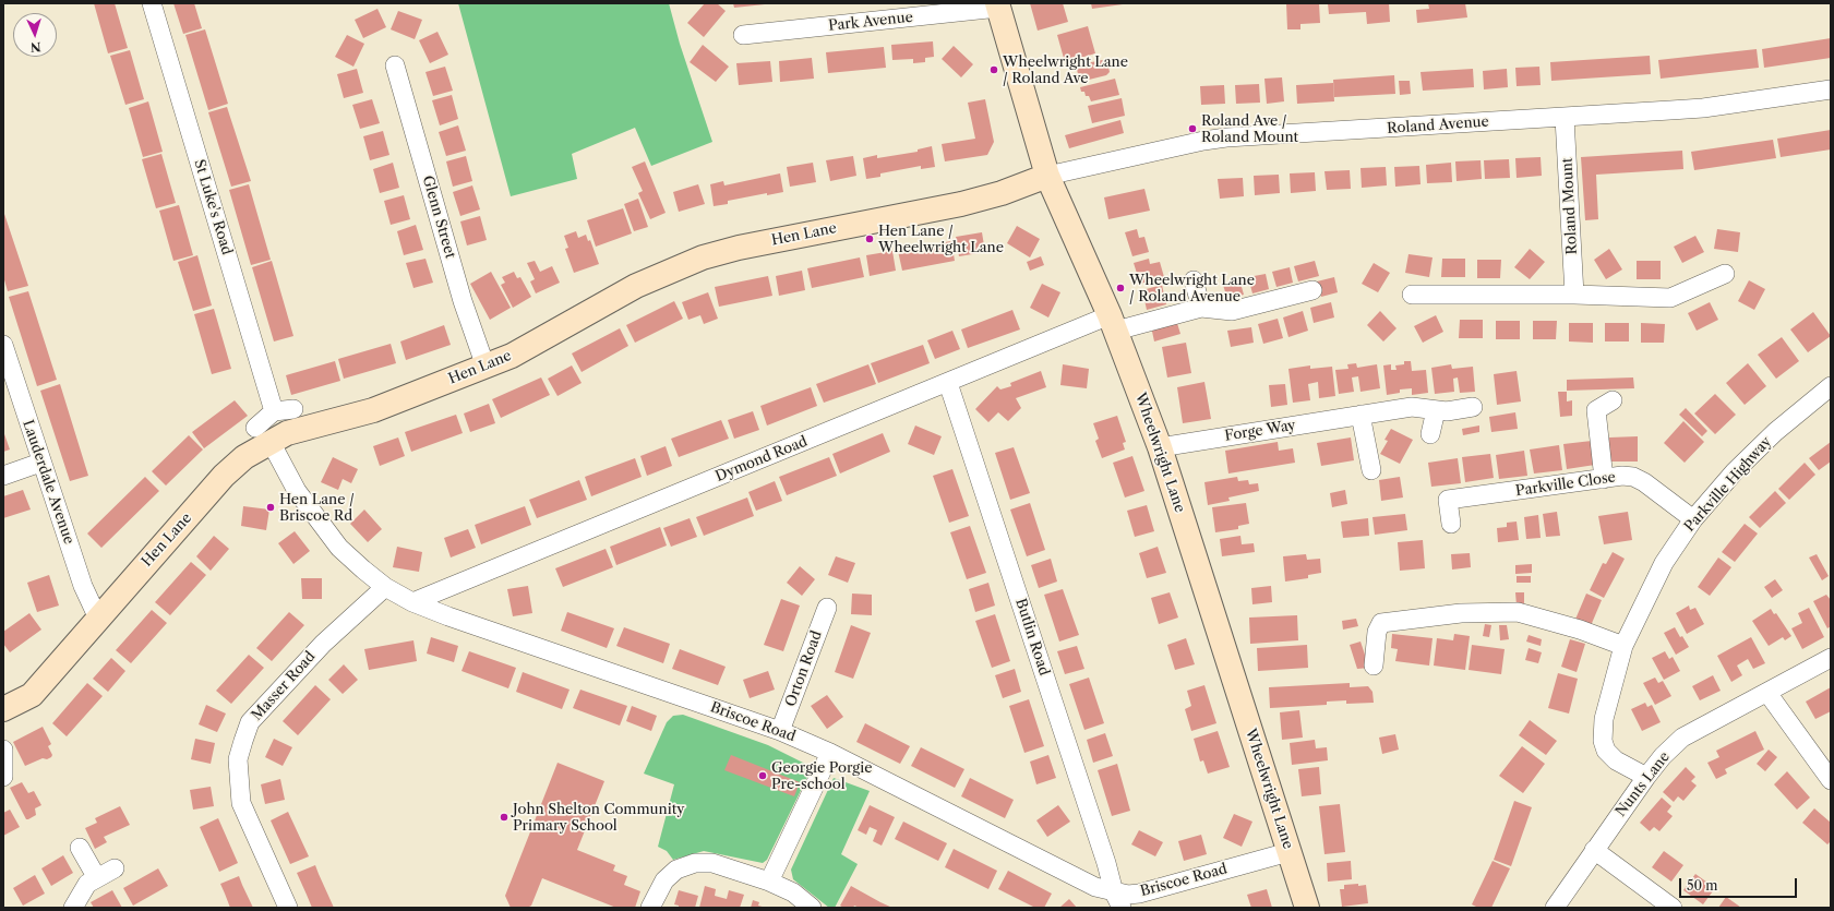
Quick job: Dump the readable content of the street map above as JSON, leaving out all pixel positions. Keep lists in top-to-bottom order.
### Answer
{
  "streets": {
    "street": [
      "Park Avenue",
      "Roland Avenue",
      "Roland Mount",
      "St Luke's Road",
      "Glenn Street",
      "Hen Lane",
      "Forge Way",
      "Wheelwright Lane",
      "Dymond Road",
      "Lauderdale Avenue",
      "Parkville Close",
      "Parkville Highway",
      "Butlin Road",
      "Orton Road",
      "Masser Road",
      "Briscoe Road",
      "Nunts Lane"
    ]
  },
  "crossings": [
    ["Park Avenue", "Wheelwright Lane"],
    ["Roland Avenue", "Roland Mount"],
    ["Roland Avenue", "Hen Lane"],
    ["Roland Avenue", "Wheelwright Lane"],
    ["Glenn Street", "Hen Lane"],
    ["Hen Lane", "Wheelwright Lane"],
    ["Hen Lane", "Lauderdale Avenue"],
    ["Hen Lane", "Briscoe Road"],
    ["Forge Way", "Wheelwright Lane"],
    ["Wheelwright Lane", "Dymond Road"],
    ["Wheelwright Lane", "Briscoe Road"],
    ["Dymond Road", "Butlin Road"],
    ["Dymond Road", "Briscoe Road"],
    ["Parkville Close", "Parkville Highway"],
    ["Parkville Highway", "Nunts Lane"],
    ["Butlin Road", "Briscoe Road"],
    ["Orton Road", "Briscoe Road"],
    ["Masser Road", "Briscoe Road"]
  ],
  "places": [
    "Wheelwright Lane / Roland Ave",
    "Roland Ave / Roland Mount",
    "Hen Lane / Wheelwright Lane",
    "Wheelwright Lane / Roland Avenue",
    "Hen Lane / Briscoe Rd",
    "Georgie Porgie Pre-school",
    "John Shelton Community Primary School"
  ],
  "scale_bar": "50 m",
  "north": "bottom"
}
